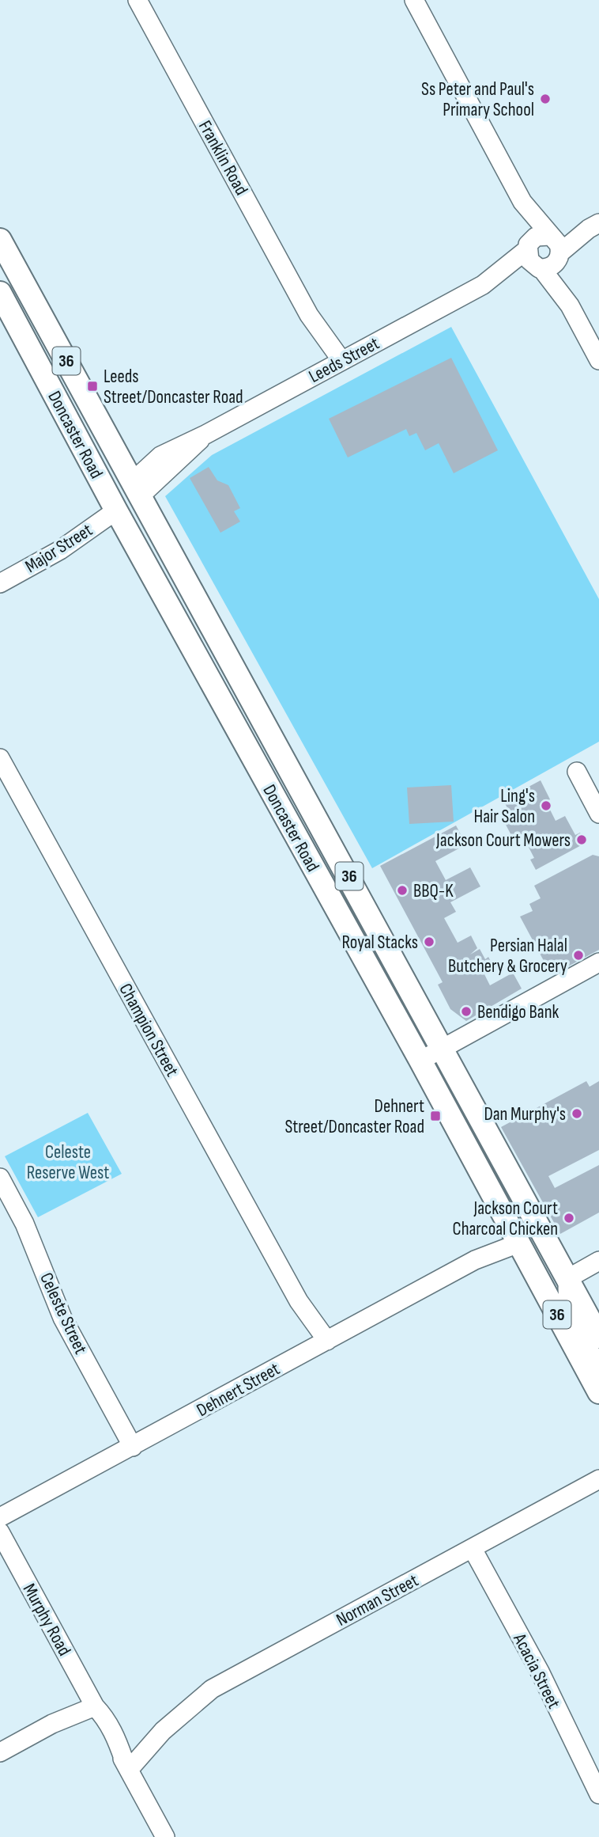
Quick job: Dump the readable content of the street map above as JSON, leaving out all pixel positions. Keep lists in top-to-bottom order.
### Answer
{
  "streets": {
    "main road": ["36", "Doncaster Road"],
    "street": [
      "Franklin Road",
      "Leeds Street",
      "Major Street",
      "Champion Street",
      "Celeste Street",
      "Dehnert Street",
      "Norman Street",
      "Murphy Road",
      "Acacia Street"
    ]
  },
  "crossings": [
    ["Franklin Road", "Leeds Street"],
    ["Leeds Street", "Doncaster Road"],
    ["Doncaster Road", "Major Street"],
    ["Doncaster Road", "Dehnert Street"],
    ["Champion Street", "Dehnert Street"],
    ["Celeste Street", "Dehnert Street"],
    ["Norman Street", "Murphy Road"],
    ["Norman Street", "Acacia Street"]
  ],
  "parks": ["Celeste Reserve West"],
  "places": {
    "other": [
      "Ss Peter and Paul's Primary School",
      "Ling's Hair Salon",
      "Jackson Court Mowers",
      "BBQ-K",
      "Royal Stacks",
      "Persian Halal Butchery & Grocery",
      "Bendigo Bank",
      "Dan Murphy's",
      "Jackson Court Charcoal Chicken"
    ],
    "transit": ["Leeds Street/Doncaster Road", "Dehnert Street/Doncaster Road"]
  }
}
